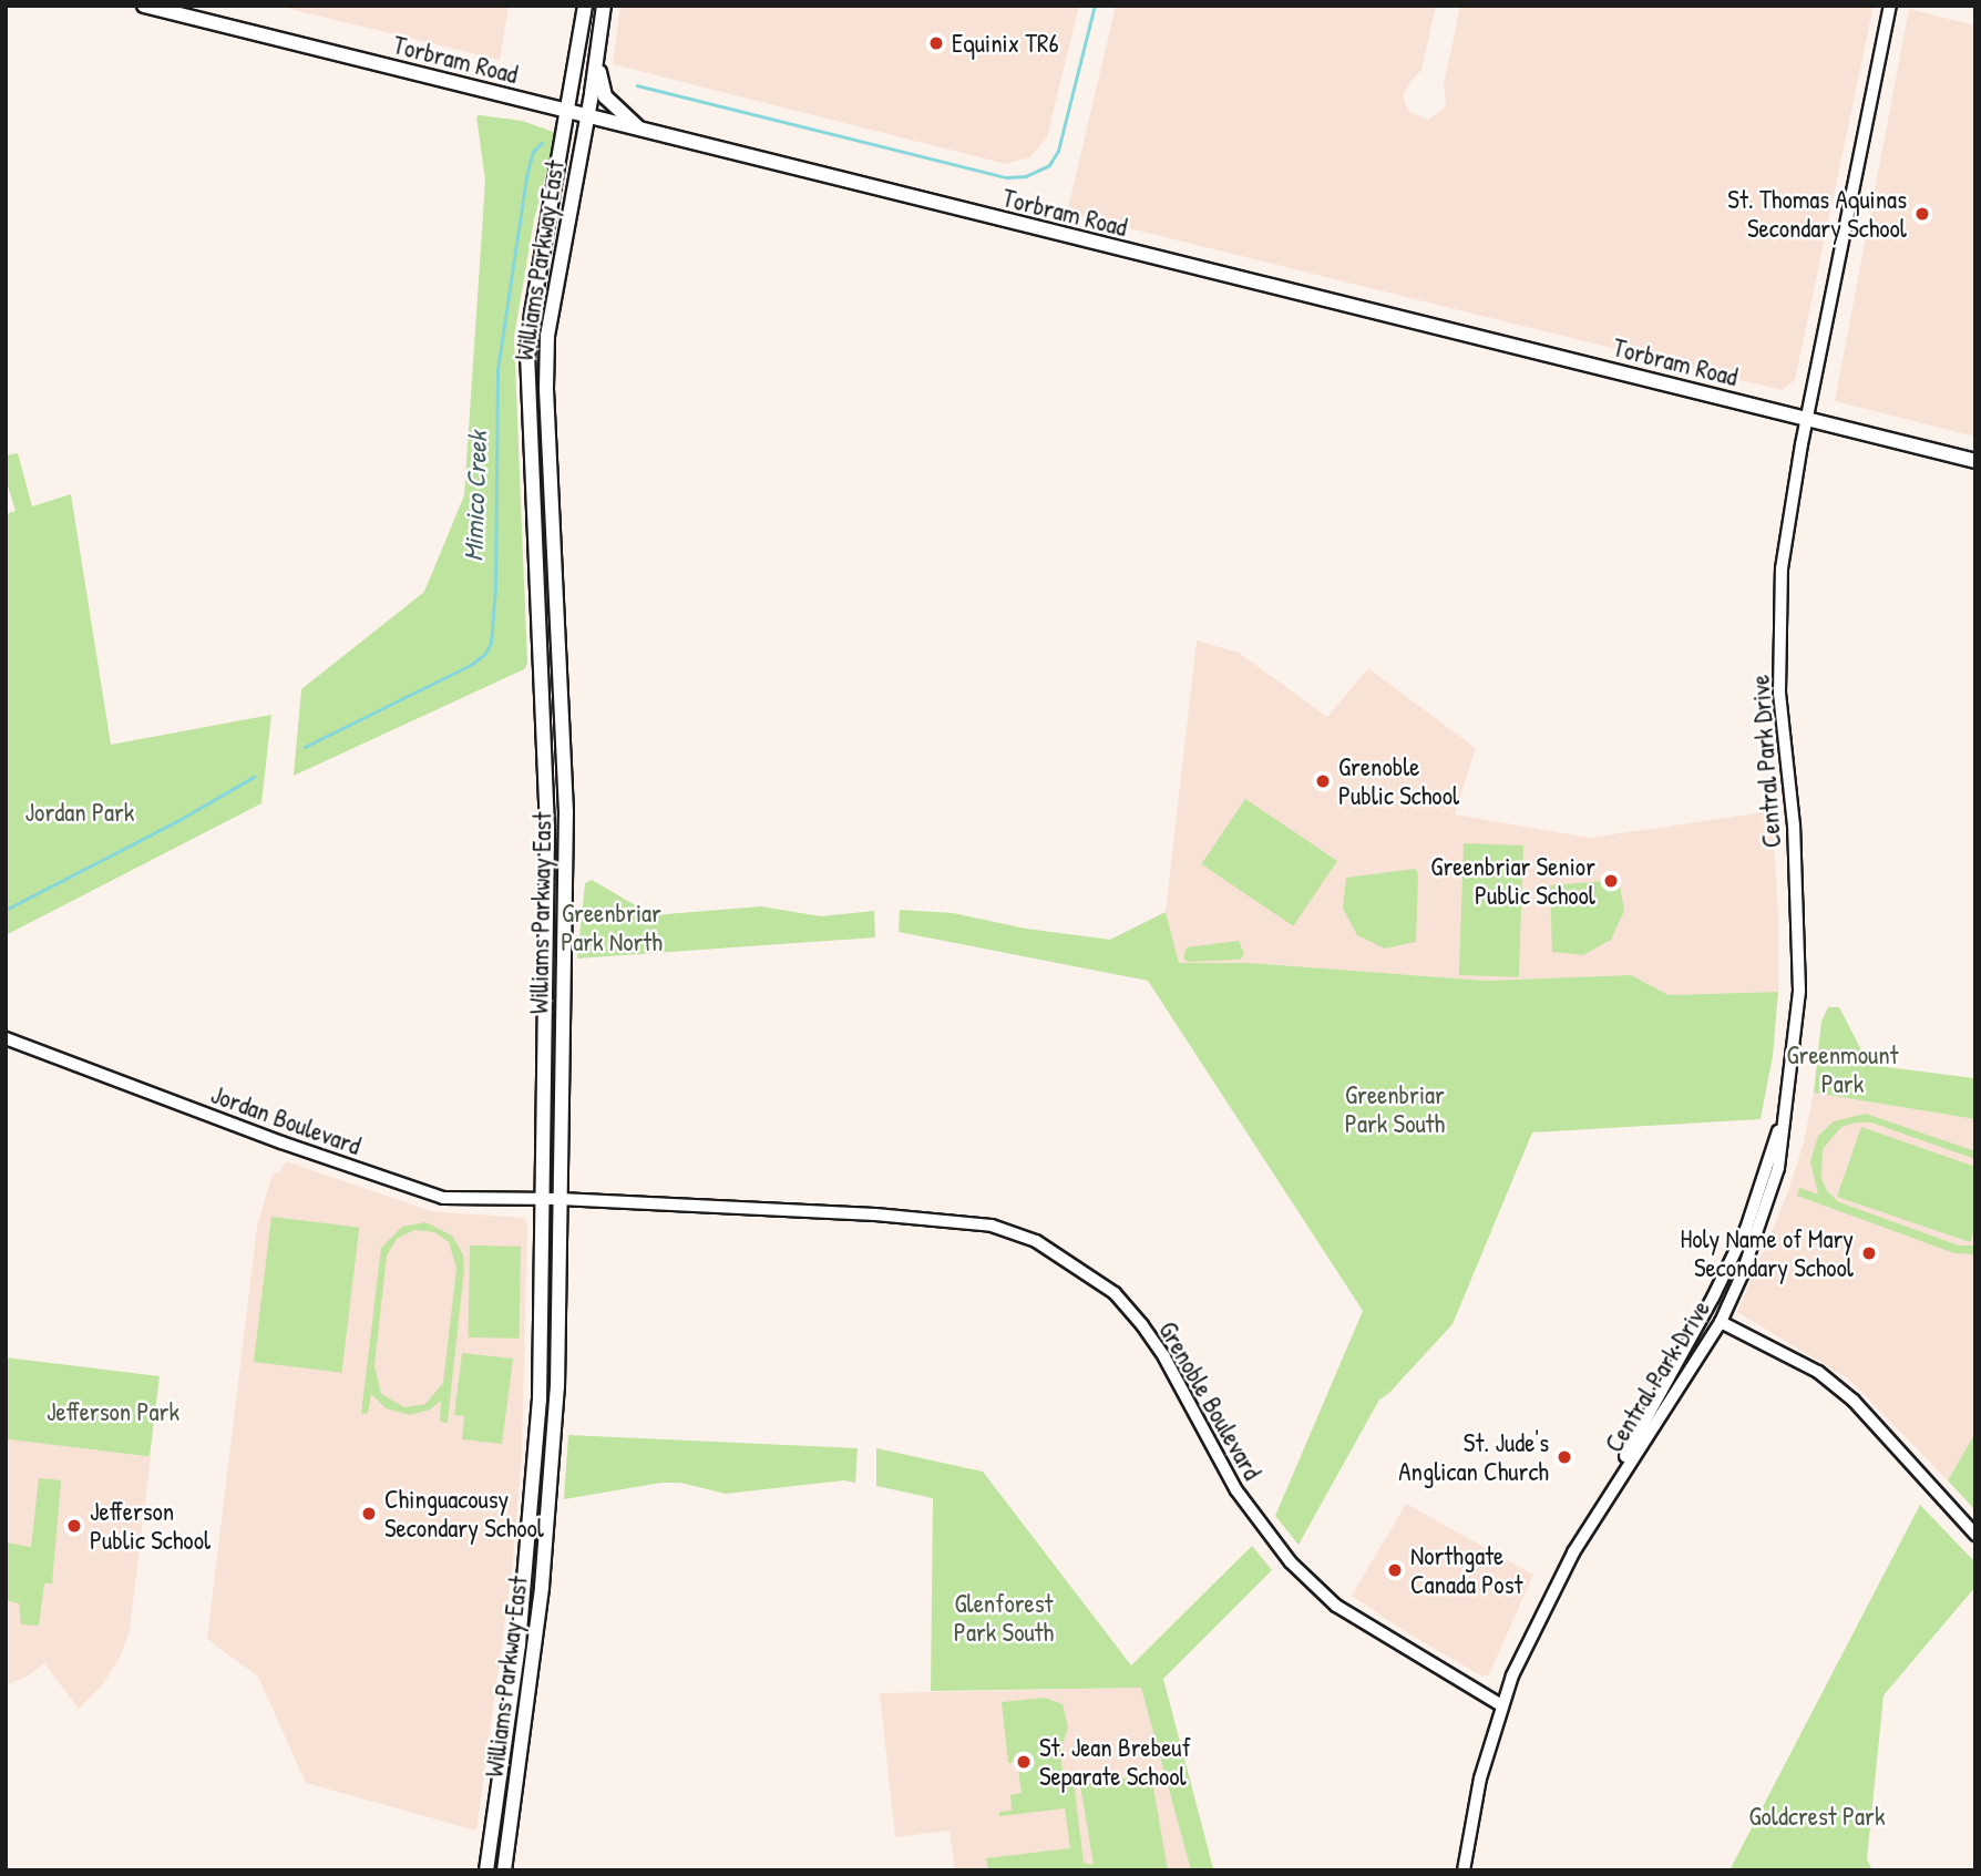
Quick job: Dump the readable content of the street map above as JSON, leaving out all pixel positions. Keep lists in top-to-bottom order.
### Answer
{
  "streets": {
    "main road": ["Torbram Road", "Williams Parkway East"],
    "street": ["Central Park Drive", "Jordan Boulevard", "Grenoble Boulevard"]
  },
  "crossings": [
    ["Torbram Road", "Williams Parkway East"],
    ["Torbram Road", "Central Park Drive"],
    ["Williams Parkway East", "Jordan Boulevard"],
    ["Williams Parkway East", "Grenoble Boulevard"],
    ["Central Park Drive", "Grenoble Boulevard"],
    ["Jordan Boulevard", "Grenoble Boulevard"]
  ],
  "water": ["Mimico Creek"],
  "parks": [
    "Jordan Park",
    "Greenbriar Park North",
    "Greenmount Park",
    "Greenbriar Park South",
    "Jefferson Park",
    "Glenforest Park South",
    "Goldcrest Park"
  ],
  "places": [
    "Equinix TR6",
    "St. Thomas Aquinas Secondary School",
    "Grenoble Public School",
    "Greenbriar Senior Public School",
    "Holy Name of Mary Secondary School",
    "St. Jude's Anglican Church",
    "Chinguacousy Secondary School",
    "Jefferson Public School",
    "Northgate Canada Post",
    "St. Jean Brebeuf Separate School"
  ]
}
